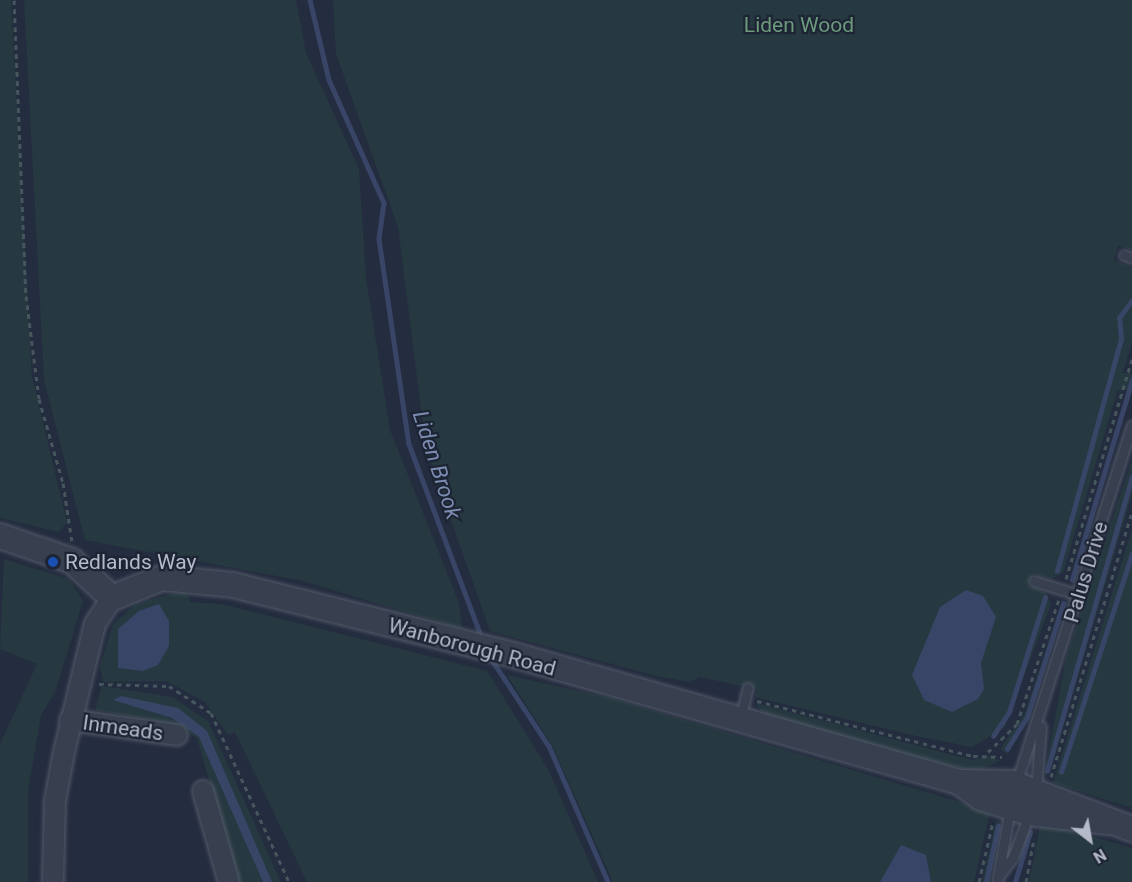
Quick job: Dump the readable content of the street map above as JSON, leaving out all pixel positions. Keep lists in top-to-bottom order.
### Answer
{
  "streets": {
    "street": ["Palus Drive", "Wanborough Road", "Inmeads"]
  },
  "crossings": [
    ["Palus Drive", "Wanborough Road"]
  ],
  "water": ["Liden Brook"],
  "parks": ["Liden Wood"],
  "places": ["Redlands Way"],
  "north": "bottom right"
}
